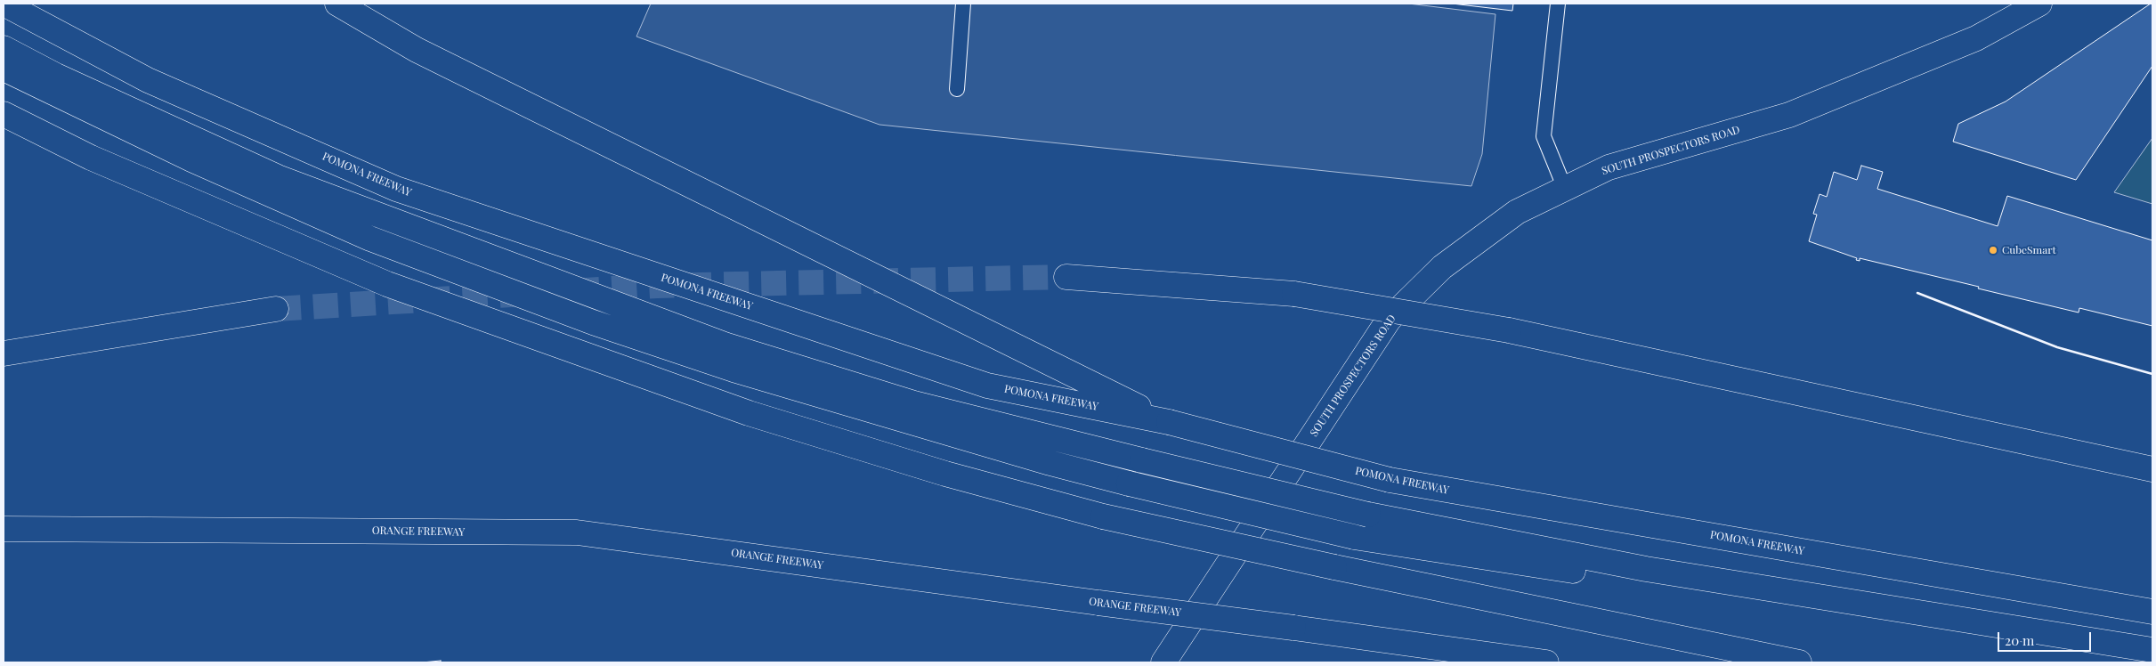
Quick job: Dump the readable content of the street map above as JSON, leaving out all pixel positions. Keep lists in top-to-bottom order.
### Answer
{
  "streets": {
    "main road": ["SOUTH PROSPECTORS ROAD", "POMONA FREEWAY", "ORANGE FREEWAY"]
  },
  "places": ["CubeSmart"],
  "scale_bar": "20 m"
}
